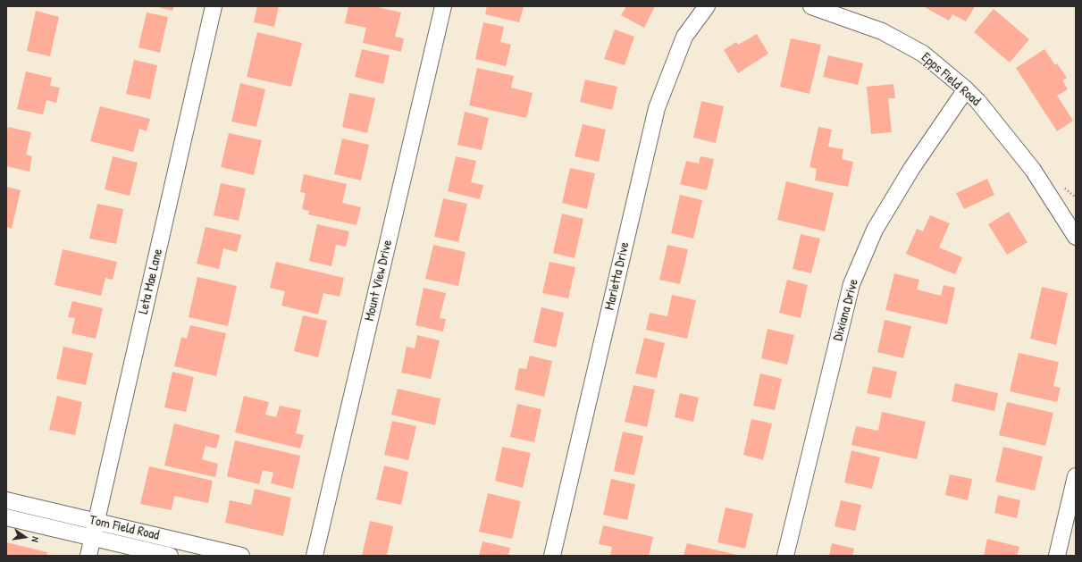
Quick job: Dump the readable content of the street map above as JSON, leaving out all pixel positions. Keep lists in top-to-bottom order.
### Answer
{
  "streets": {
    "street": [
      "Epps Field Road",
      "Marietta Drive",
      "Mount View Drive",
      "Leta Mae Lane",
      "Dixiana Drive",
      "Tom Field Road"
    ]
  },
  "crossings": [
    ["Epps Field Road", "Dixiana Drive"],
    ["Leta Mae Lane", "Tom Field Road"]
  ],
  "north": "right"
}
